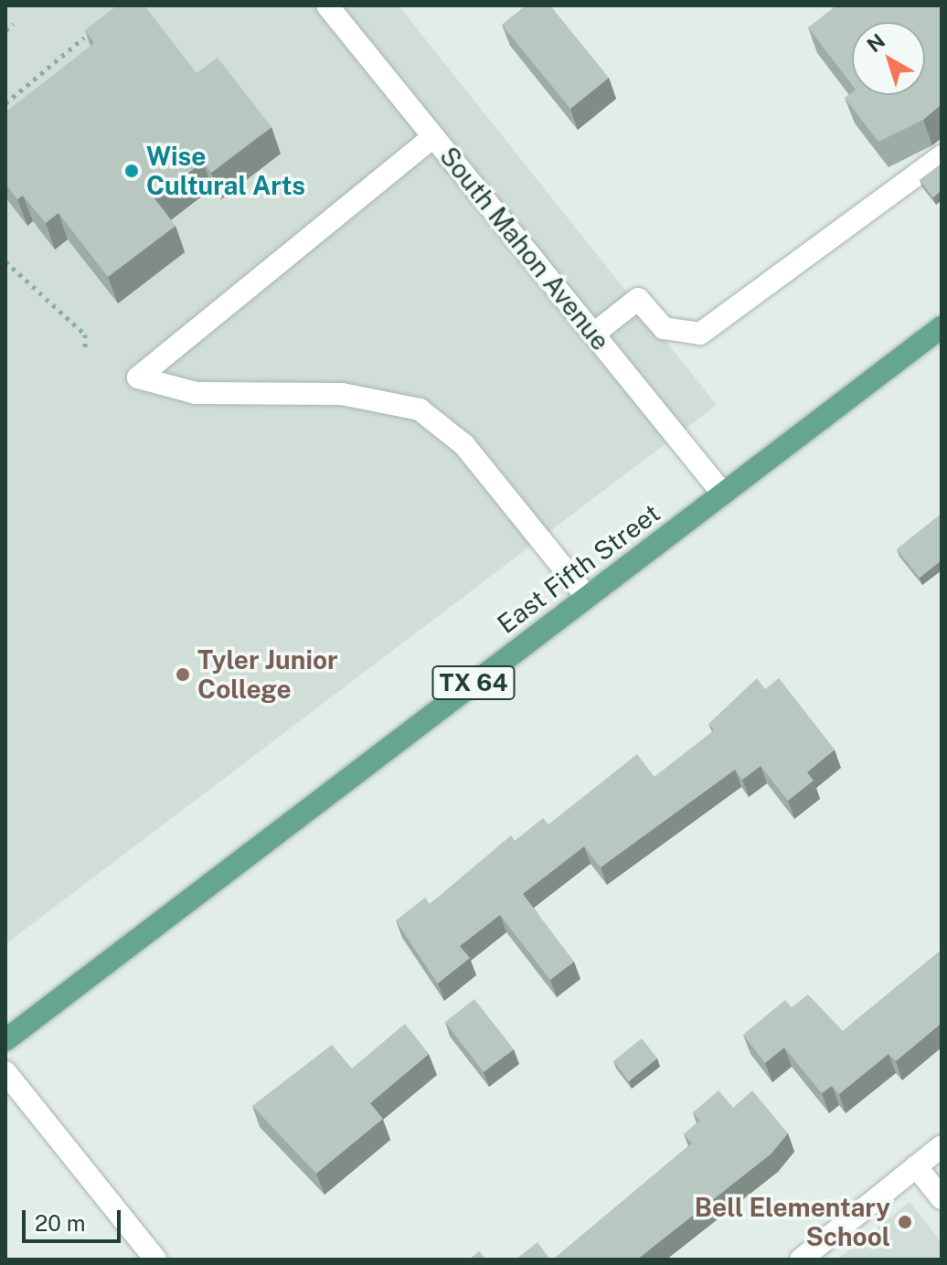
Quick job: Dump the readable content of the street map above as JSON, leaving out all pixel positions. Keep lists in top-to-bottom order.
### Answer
{
  "streets": {
    "main road": ["East Fifth Street", "TX 64"],
    "street": ["South Mahon Avenue"]
  },
  "crossings": [
    ["South Mahon Avenue", "East Fifth Street"]
  ],
  "places": ["Wise Cultural Arts", "Tyler Junior College", "Bell Elementary School"],
  "scale_bar": "20 m",
  "north": "top left"
}
